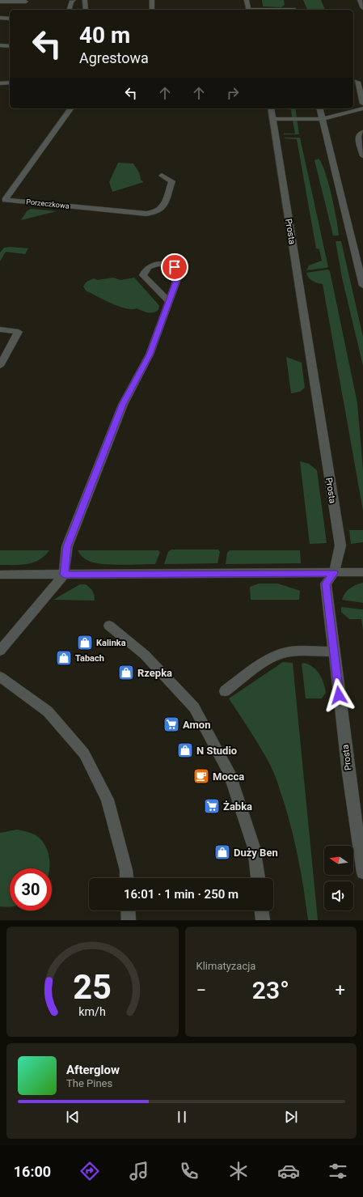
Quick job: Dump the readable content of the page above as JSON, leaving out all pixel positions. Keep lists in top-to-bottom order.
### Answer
{
  "streets": {
    "street": ["Porzeczkowa", "Prosta"]
  },
  "places": {
    "shop": [
      "Kalinka",
      "Tabach",
      "Rzepka",
      "N Studio",
      "Duży Ben"
    ],
    "supermarket": ["Amon", "Żabka"],
    "cafe": ["Mocca"]
  },
  "north": "left",
  "page": {
    "turn": ["40 m", "Agrestowa"],
    "limit": "30",
    "trip": "16:01 · 1 min · 250 m",
    "tile": "Klimatyzacja",
    "heat": ["−", "23°", "+"],
    "song": ["Afterglow", "The Pines"],
    "tabs": "16:00",
    "gauge": ["25", "km/h"]
  }
}
